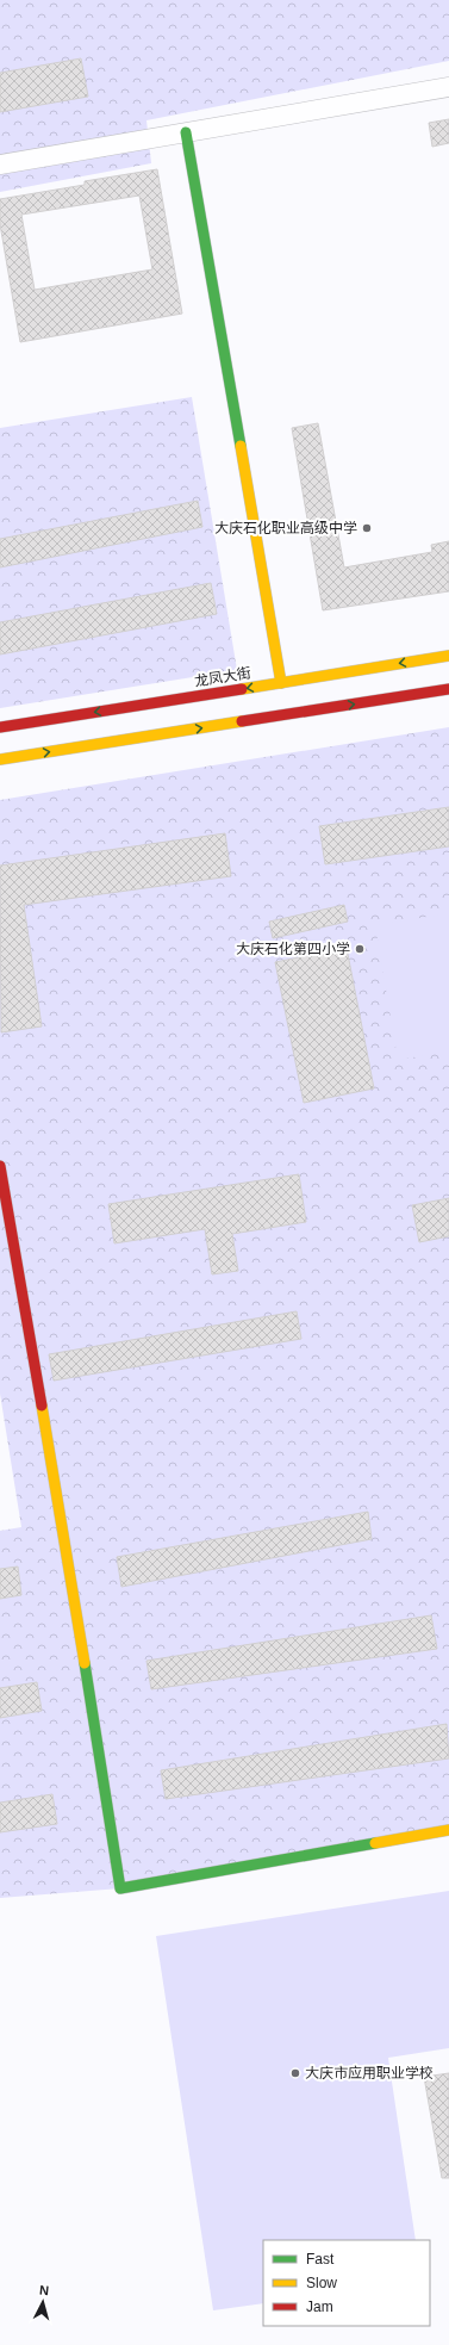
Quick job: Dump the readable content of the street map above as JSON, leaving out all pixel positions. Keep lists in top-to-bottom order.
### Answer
{
  "streets": {
    "street": ["龙凤大街"]
  },
  "places": ["大庆石化职业高级中学", "大庆石化第四小学", "大庆市应用职业学校"],
  "legend": ["Fast", "Slow", "Jam"],
  "north": "top"
}
